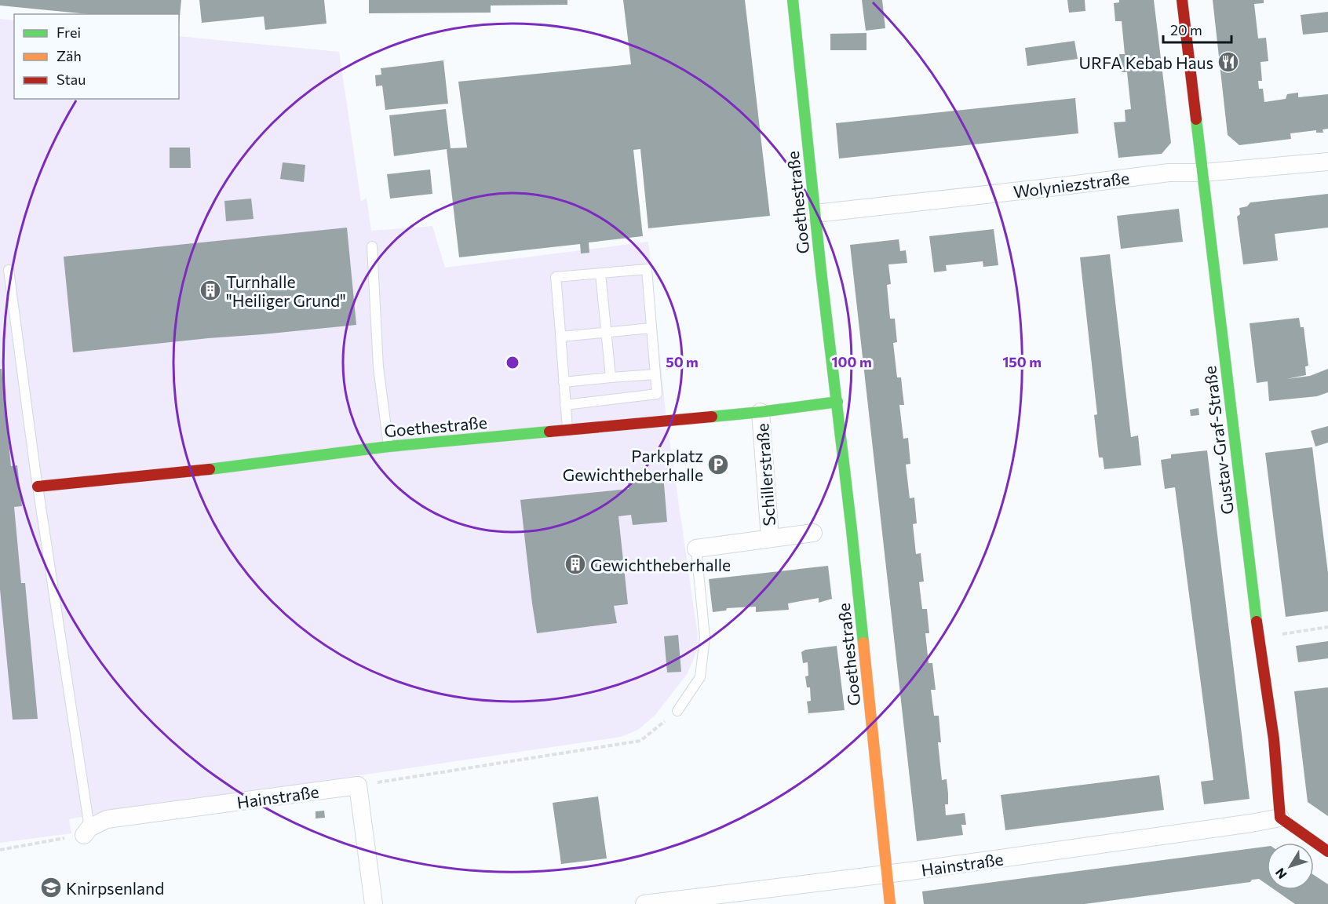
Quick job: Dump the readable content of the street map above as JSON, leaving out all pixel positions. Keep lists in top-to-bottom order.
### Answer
{
  "streets": {
    "street": [
      "Wolyniezstraße",
      "Goethestraße",
      "Gustav-Graf-Straße",
      "Schillerstraße",
      "Hainstraße"
    ]
  },
  "crossings": [
    ["Wolyniezstraße", "Goethestraße"],
    ["Wolyniezstraße", "Gustav-Graf-Straße"],
    ["Goethestraße", "Schillerstraße"],
    ["Goethestraße", "Hainstraße"],
    ["Gustav-Graf-Straße", "Hainstraße"]
  ],
  "places": {
    "restaurant": ["URFA Kebab Haus"],
    "building": ["Turnhalle \"Heiliger Grund\"", "Gewichtheberhalle"],
    "parking": ["Parkplatz Gewichtheberhalle"],
    "school or university": ["Knirpsenland"]
  },
  "legend": ["Frei", "Zäh", "Stau"],
  "scale_bar": "20 m",
  "north": "bottom left",
  "rings": ["50 m", "100 m", "150 m"]
}
